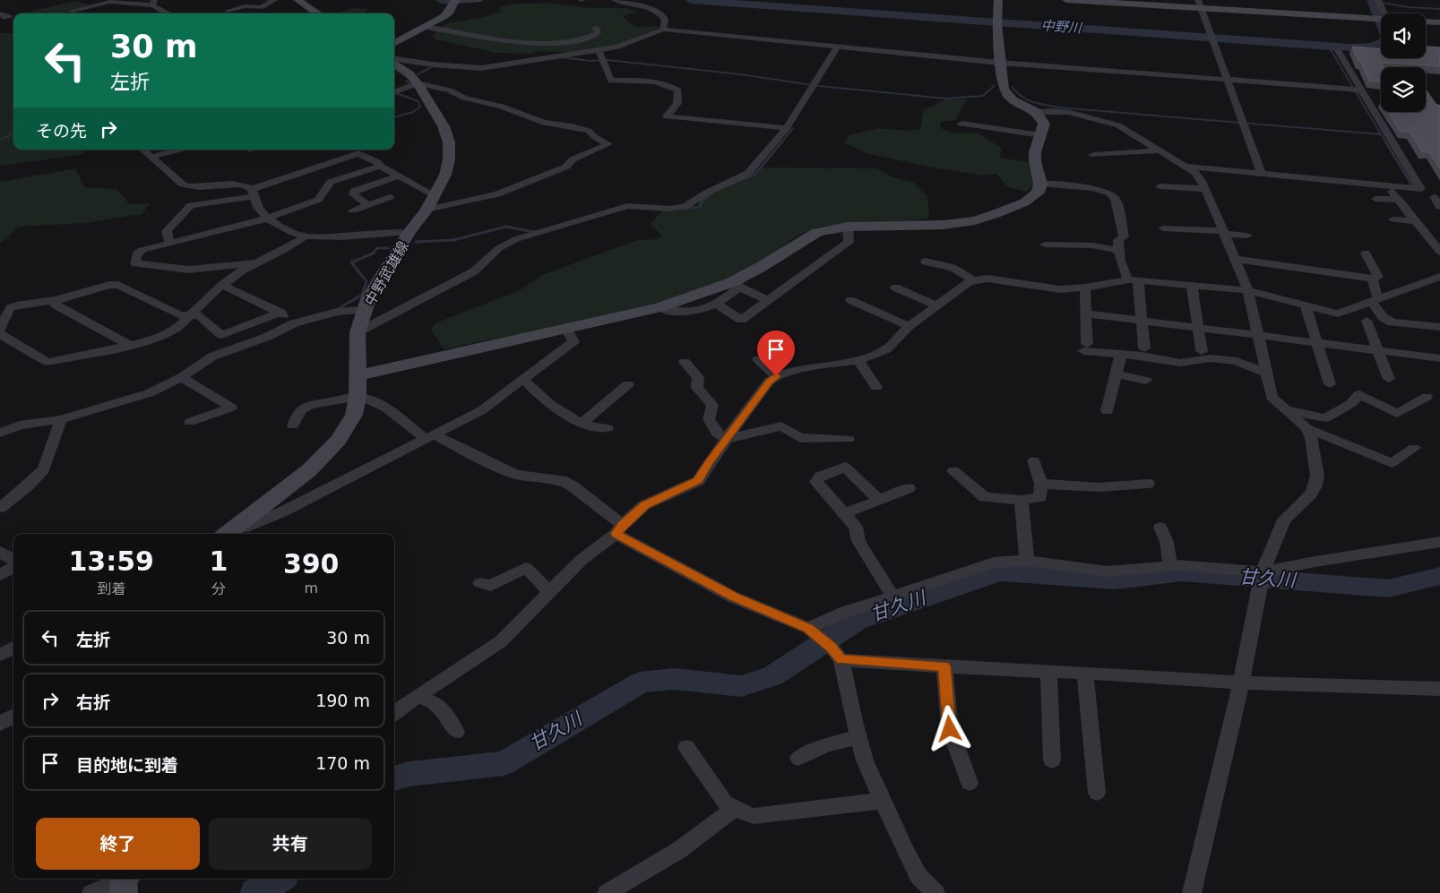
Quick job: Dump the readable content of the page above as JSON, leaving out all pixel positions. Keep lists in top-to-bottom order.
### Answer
{
  "streets": {
    "street": ["中野武雄線"]
  },
  "water": ["中野川", "甘久川"],
  "page": {
    "turn": ["30 m", "左折"],
    "then": "その先",
    "eta": [
      "13:59",
      "到着",
      "1",
      "分",
      "390",
      "m"
    ],
    "list": [
      {
        "name": "左折",
        "value": "30 m"
      },
      {
        "name": "右折",
        "value": "190 m"
      },
      {
        "name": "目的地に到着",
        "value": "170 m"
      }
    ],
    "buttons": ["終了", "共有"]
  }
}
